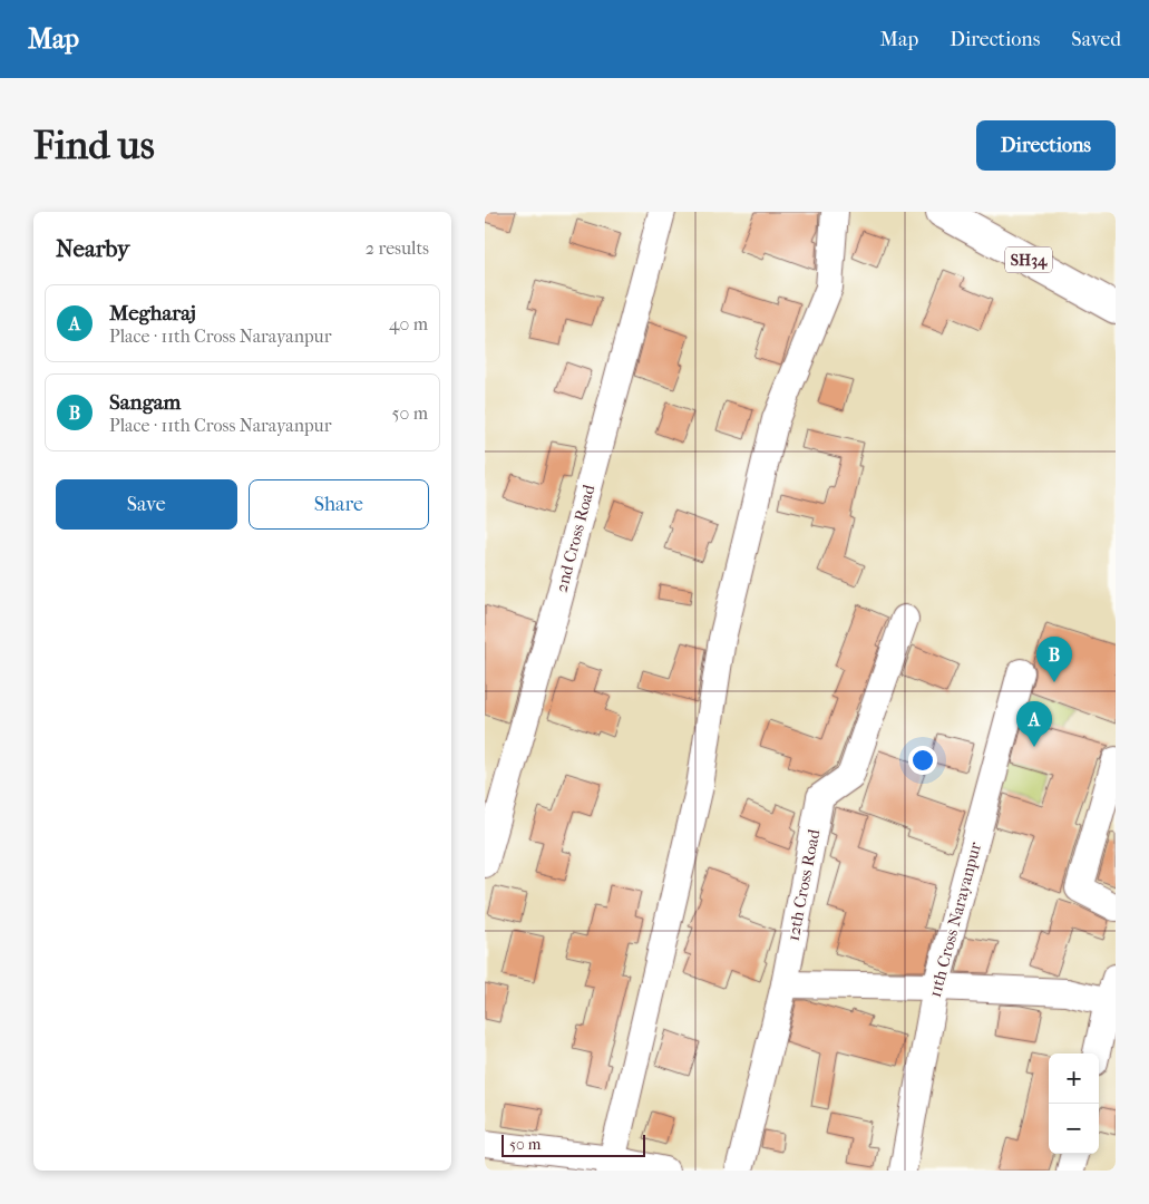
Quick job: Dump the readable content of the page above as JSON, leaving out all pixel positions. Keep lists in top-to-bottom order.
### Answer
{
  "streets": {
    "main road": ["SH34"],
    "street": ["2nd Cross Road", "12th Cross Road", "11th Cross Narayanpur"]
  },
  "scale_bar": "50 m",
  "page": {
    "header": "Map",
    "nav": ["Map", "Directions", "Saved"],
    "buttons": [
      "Directions",
      ["Save", "Share"]
    ],
    "title": "Find us",
    "heading": ["Nearby", "2 results"],
    "list": [
      {
        "mark": "A",
        "name": "Megharaj",
        "note": "Place · 11th Cross Narayanpur",
        "value": "40 m"
      },
      {
        "mark": "B",
        "name": "Sangam",
        "note": "Place · 11th Cross Narayanpur",
        "value": "50 m"
      }
    ],
    "pins": ["B", "A"],
    "map_buttons": ["+", "−"],
    "scale": "50 m"
  }
}
